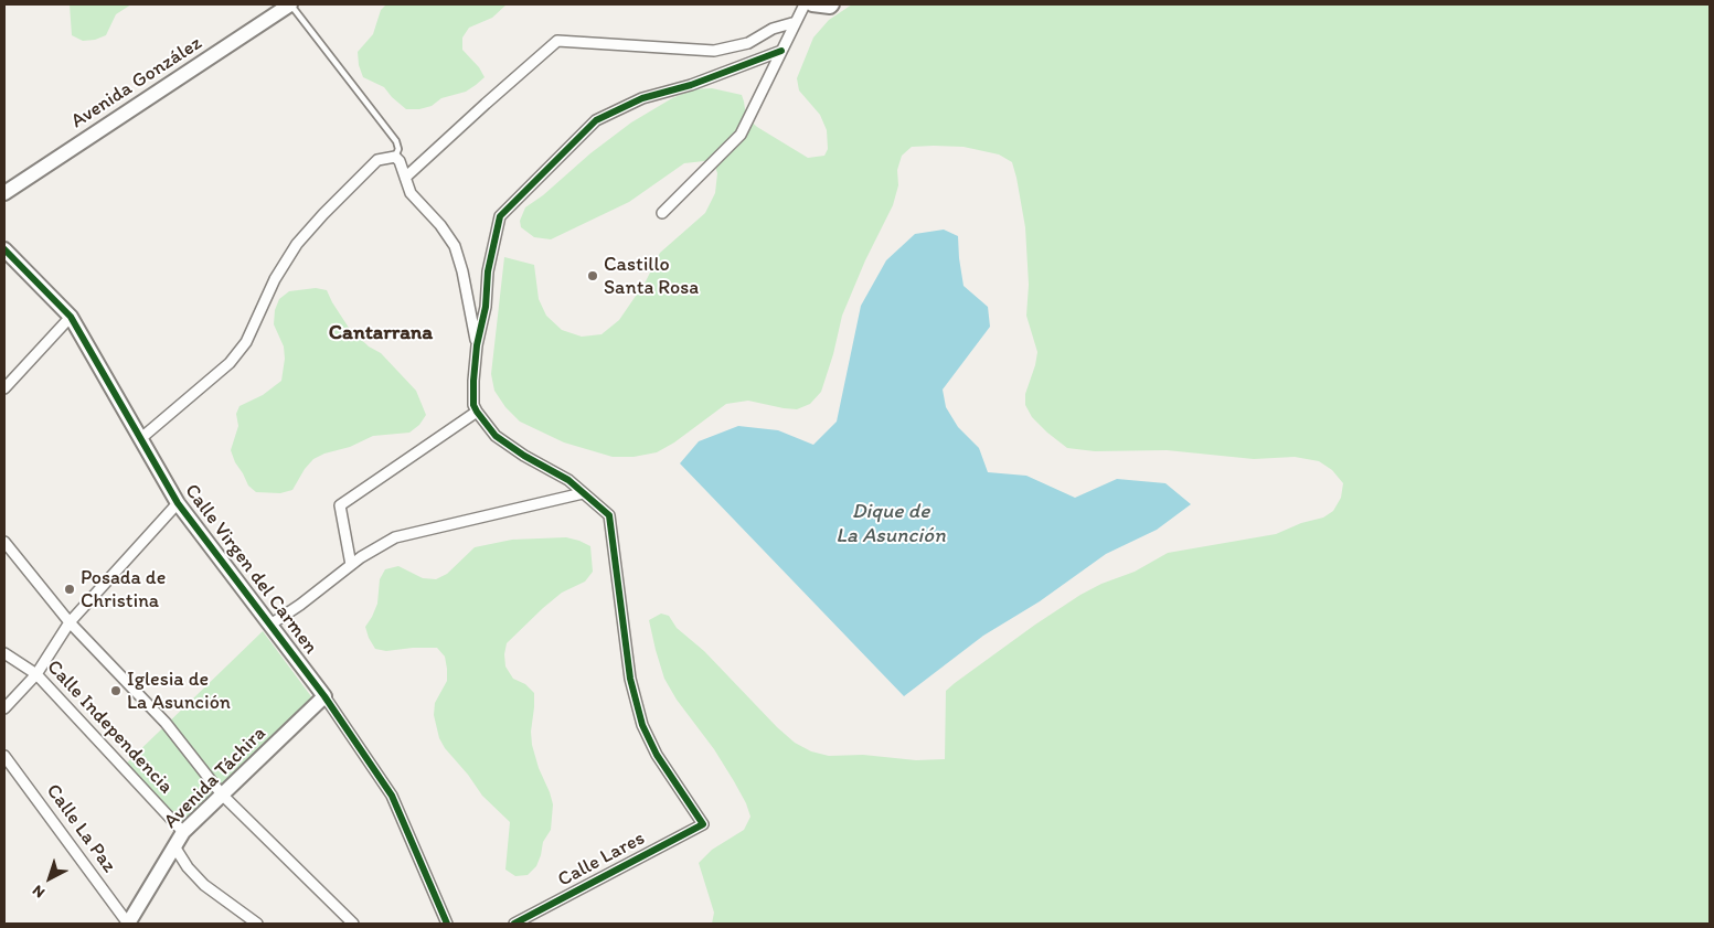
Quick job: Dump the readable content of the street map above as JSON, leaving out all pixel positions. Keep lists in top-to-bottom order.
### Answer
{
  "streets": {
    "street": [
      "Avenida González",
      "Calle Virgen del Carmen",
      "Calle Independencia",
      "Avenida Táchira",
      "Calle La Paz",
      "Calle Lares"
    ]
  },
  "crossings": [
    ["Calle Virgen del Carmen", "Avenida Táchira"],
    ["Calle Independencia", "Avenida Táchira"],
    ["Avenida Táchira", "Calle La Paz"]
  ],
  "districts": ["Cantarrana"],
  "water": ["Dique de La Asunción"],
  "places": ["Castillo Santa Rosa", "Posada de Christina", "Iglesia de La Asunción"],
  "north": "bottom left"
}
